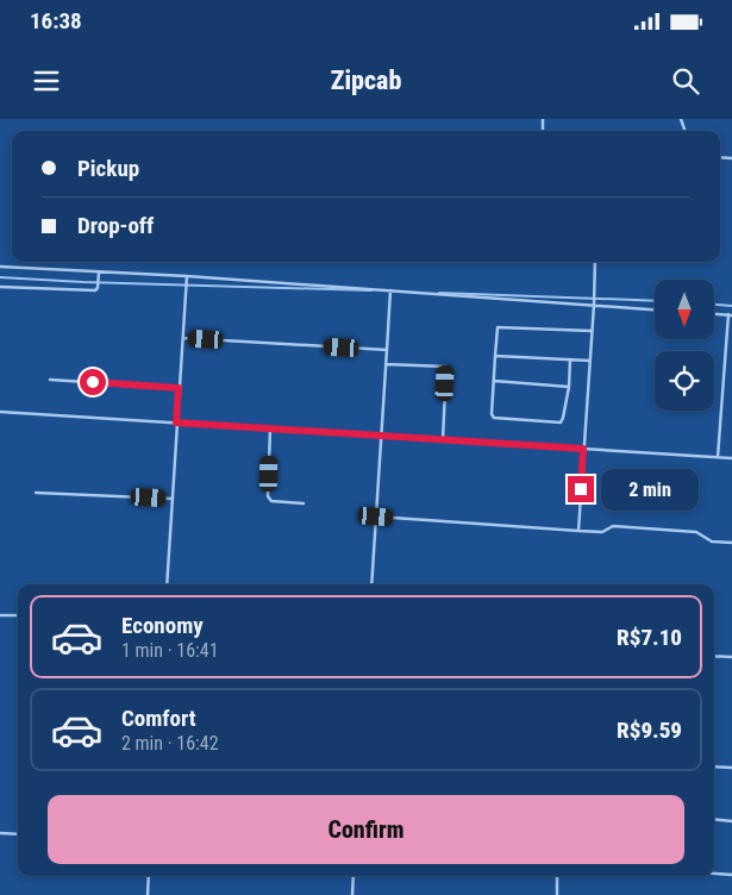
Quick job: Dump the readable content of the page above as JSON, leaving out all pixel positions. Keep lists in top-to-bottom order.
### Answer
{
  "north": "bottom",
  "page": {
    "status": "16:38",
    "header": "Zipcab",
    "banner": ["Pickup", "Drop-off"],
    "bubble": "2 min",
    "list": [
      {
        "name": "Economy",
        "note": "1 min · 16:41",
        "value": "R$7.10"
      },
      {
        "name": "Comfort",
        "note": "2 min · 16:42",
        "value": "R$9.59"
      }
    ],
    "buttons": "Confirm"
  }
}
